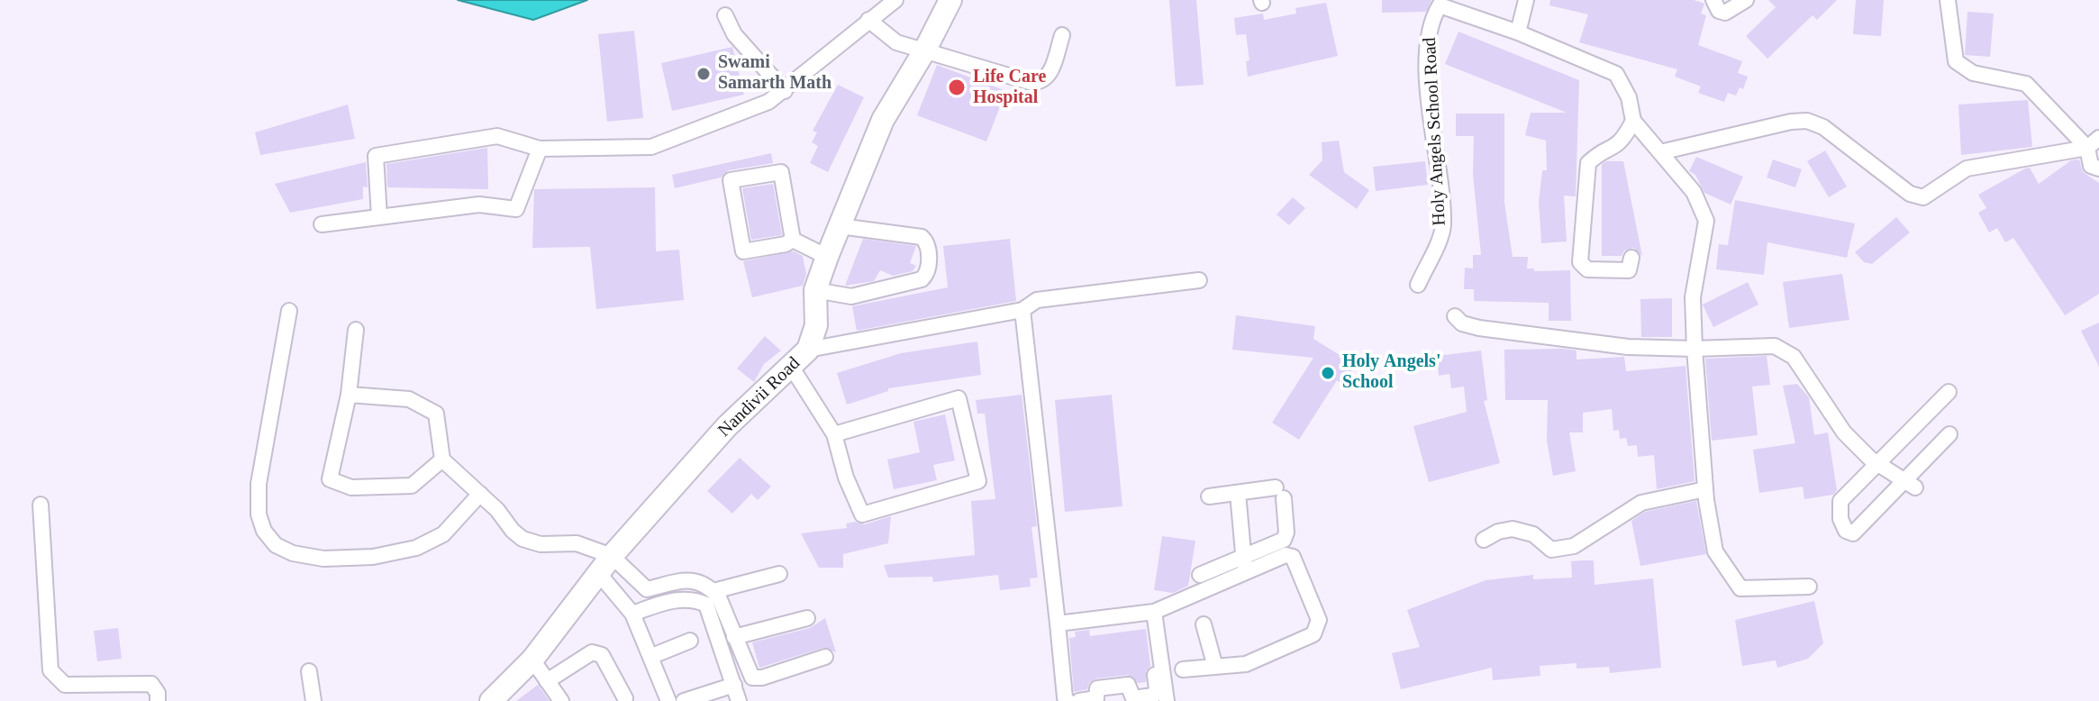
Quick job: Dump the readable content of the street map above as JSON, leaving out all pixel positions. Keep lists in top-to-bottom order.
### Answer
{
  "streets": {
    "street": ["Holy Angels School Road", "Nandivii Road"]
  },
  "places": ["Swami Samarth Math", "Life Care Hospital", "Holy Angels' School"]
}
